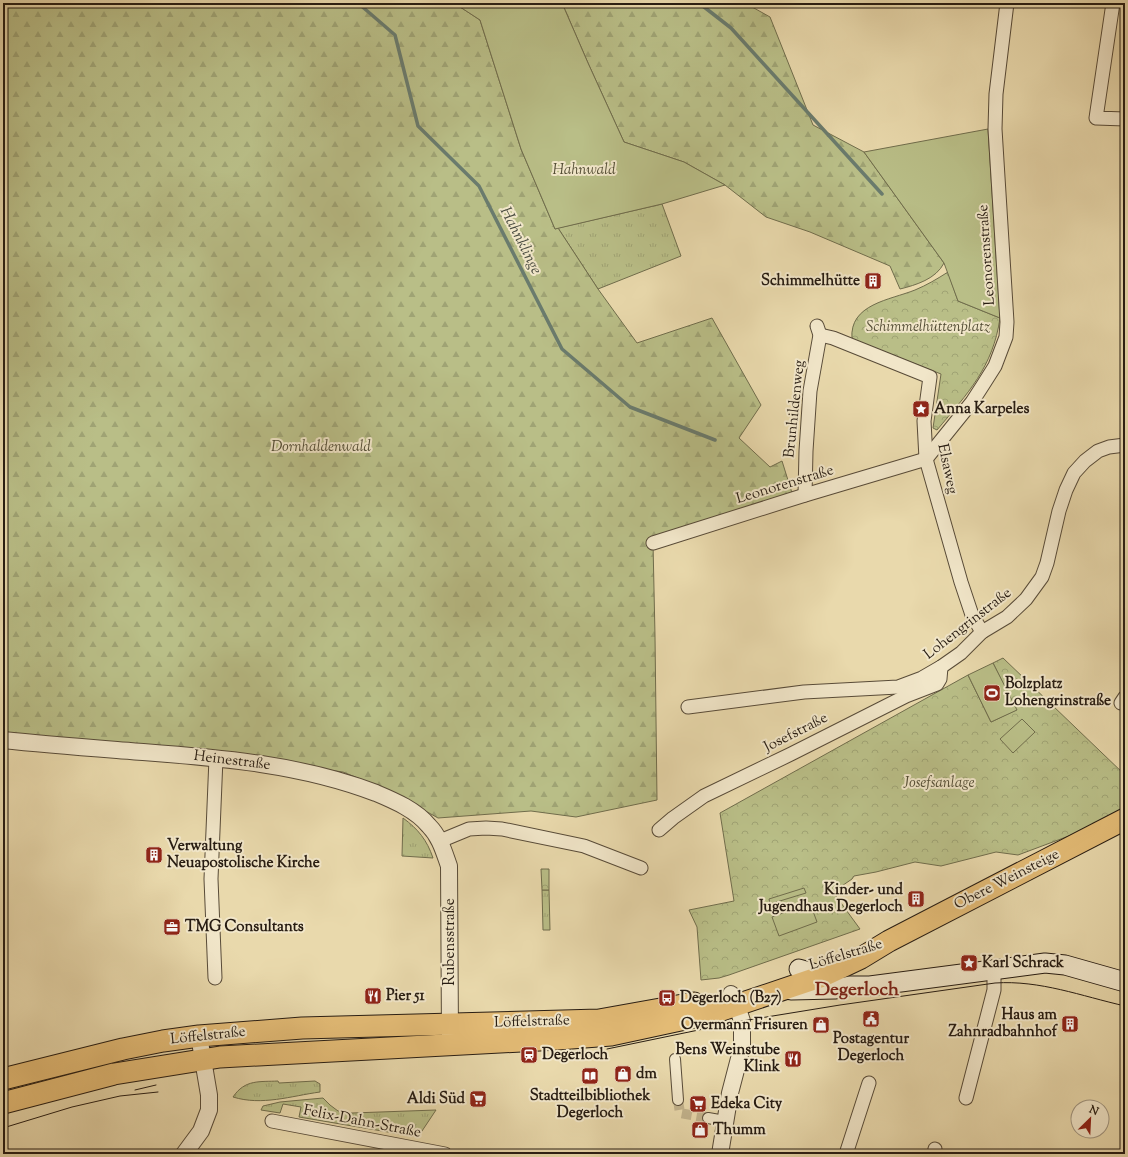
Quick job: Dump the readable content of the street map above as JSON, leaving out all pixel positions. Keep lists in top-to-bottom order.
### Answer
{
  "streets": {
    "main road": ["Obere Weinsteige", "Löffelstraße"],
    "street": [
      "Leonorenstraße",
      "Brunhildenweg",
      "Elsaweg",
      "Lohengrinstraße",
      "Josefstraße",
      "Heinestraße",
      "Rubensstraße",
      "Felix-Dahn-Straße"
    ]
  },
  "crossings": [
    ["Leonorenstraße", "Brunhildenweg"],
    ["Leonorenstraße", "Elsaweg"],
    ["Brunhildenweg", "Elsaweg"],
    ["Elsaweg", "Lohengrinstraße"],
    ["Lohengrinstraße", "Josefstraße"],
    ["Heinestraße", "Rubensstraße"],
    ["Obere Weinsteige", "Löffelstraße"],
    ["Rubensstraße", "Löffelstraße"]
  ],
  "districts": ["Degerloch"],
  "water": ["Hahnklinge"],
  "parks": [
    "Hahnwald",
    "Schimmelhüttenplatz",
    "Dornhaldenwald",
    "Josefsanlage"
  ],
  "places": {
    "building": [
      "Schimmelhütte",
      "Verwaltung Neuapostolische Kirche",
      "Kinder- und Jugendhaus Degerloch",
      "Haus am Zahnradbahnhof"
    ],
    "place": ["Anna Karpeles", "Karl Schrack"],
    "sports": ["Bolzplatz Lohengrinstraße"],
    "office": ["TMG Consultants"],
    "restaurant": ["Pier 51", "Bens Weinstube Klink"],
    "bus stop": ["Degerloch (B27)"],
    "public building": ["Postagentur Degerloch"],
    "shop": ["Overmann Frisuren", "dm", "Thumm"],
    "station": ["Degerloch"],
    "library": ["Stadtteilbibliothek Degerloch"],
    "supermarket": ["Aldi Süd", "Edeka City"]
  },
  "north": "top right"
}
